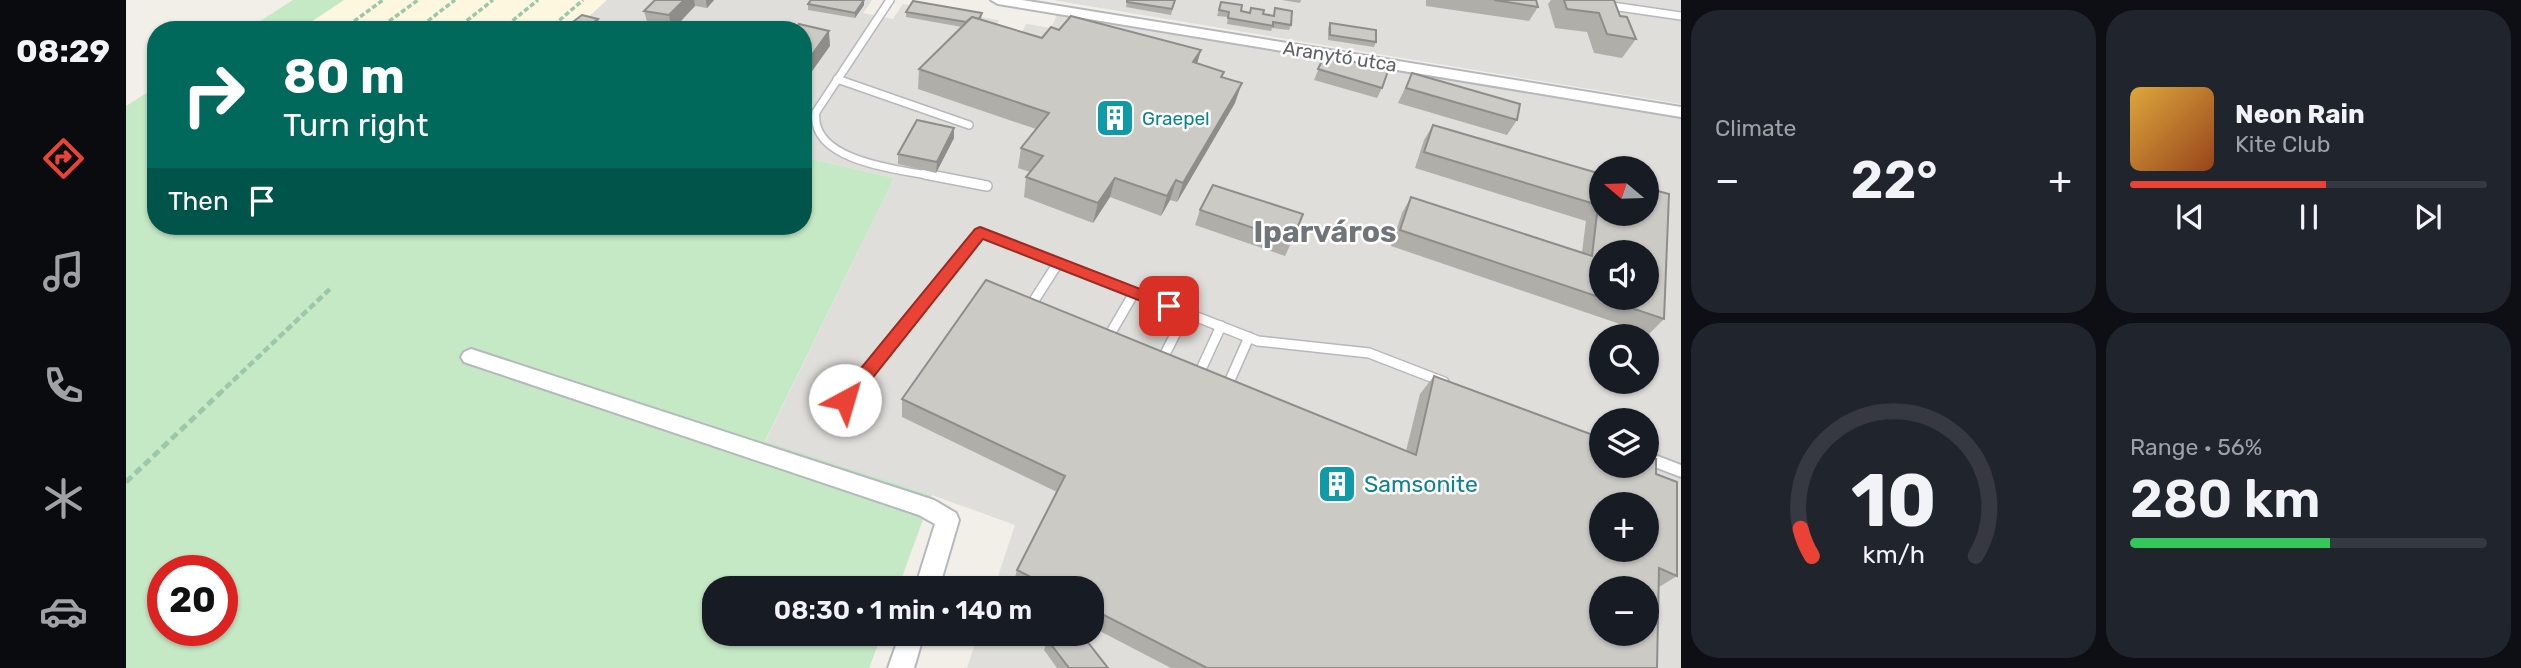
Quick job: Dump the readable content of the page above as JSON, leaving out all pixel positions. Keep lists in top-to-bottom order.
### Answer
{
  "streets": {
    "street": ["Aranytó utca"]
  },
  "districts": ["Iparváros"],
  "places": {
    "building": ["Graepel", "Samsonite"]
  },
  "north": "left",
  "page": {
    "tabs": "08:29",
    "tile": [
      "Climate",
      ["Range · 56%", "280 km"]
    ],
    "turn": ["80 m", "Turn right"],
    "song": ["Neon Rain", "Kite Club"],
    "heat": ["−", "22°", "+"],
    "map_buttons": ["+", "−"],
    "then": "Then",
    "limit": "20",
    "trip": "08:30 · 1 min · 140 m",
    "gauge": ["10", "km/h"]
  }
}
